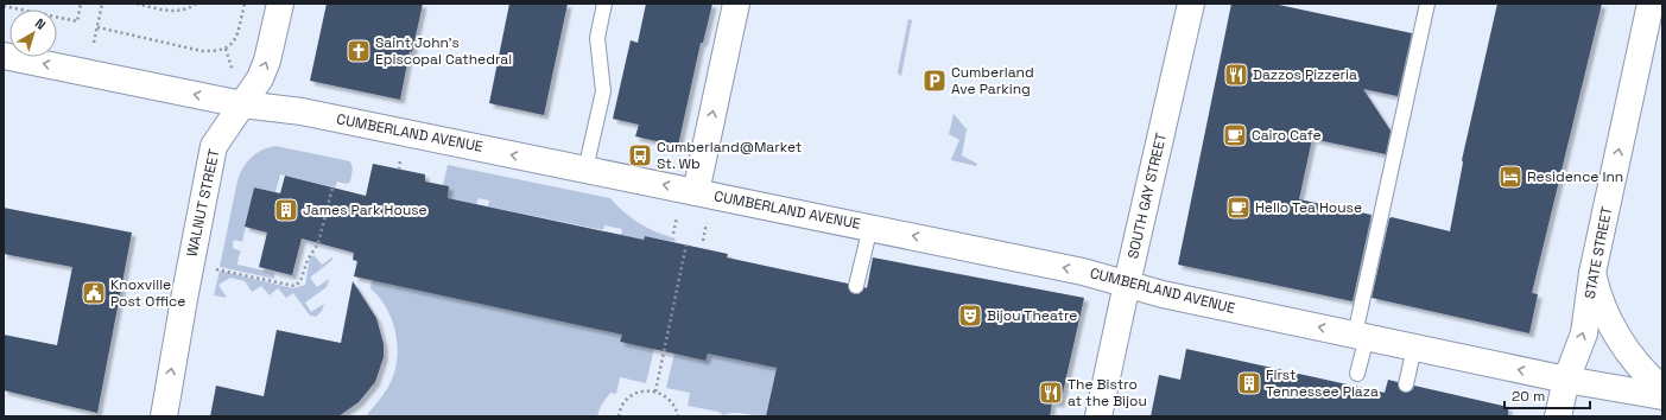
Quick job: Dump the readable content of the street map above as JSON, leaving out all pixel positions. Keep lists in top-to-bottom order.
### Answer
{
  "streets": {
    "main road": [
      "CUMBERLAND AVENUE",
      "SOUTH GAY STREET",
      "WALNUT STREET",
      "STATE STREET"
    ]
  },
  "crossings": [
    ["CUMBERLAND AVENUE", "SOUTH GAY STREET"],
    ["CUMBERLAND AVENUE", "WALNUT STREET"],
    ["CUMBERLAND AVENUE", "STATE STREET"]
  ],
  "one_way": ["CUMBERLAND AVENUE", "WALNUT STREET", "STATE STREET"],
  "places": {
    "church": ["Saint John's Episcopal Cathedral"],
    "restaurant": ["Dazzos Pizzeria", "The Bistro at the Bijou"],
    "parking": ["Cumberland Ave Parking"],
    "cafe": ["Cairo Cafe", "Hello Tea House"],
    "bus stop": ["Cumberland@Market St. Wb"],
    "hotel": ["Residence Inn"],
    "building": ["James Park House", "First Tennessee Plaza"],
    "public building": ["Knoxville Post Office"],
    "theatre": ["Bijou Theatre"]
  },
  "scale_bar": "20 m",
  "north": "top right"
}
